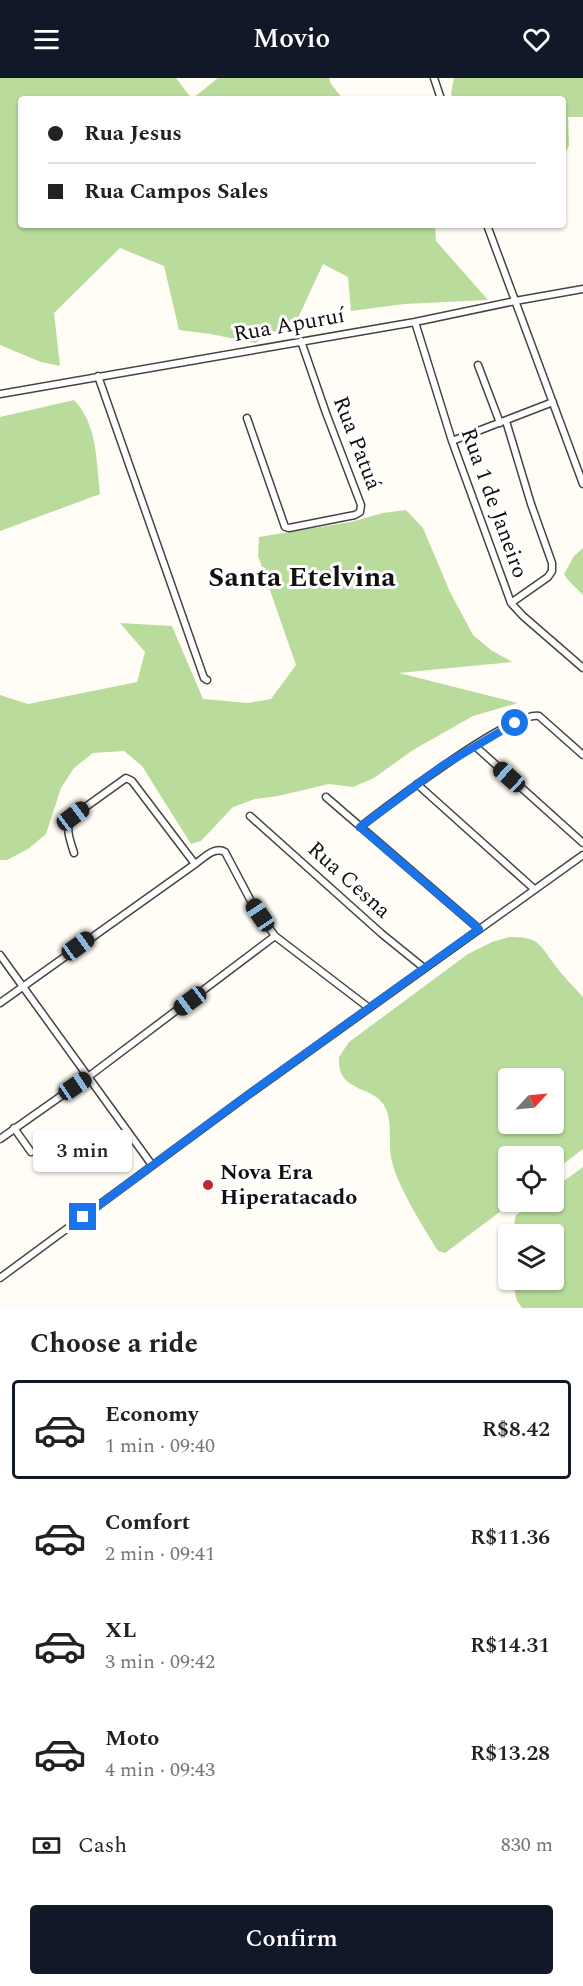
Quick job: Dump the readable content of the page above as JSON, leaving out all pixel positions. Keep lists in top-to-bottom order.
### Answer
{
  "streets": {
    "street": [
      "Rua Apuruí",
      "Rua Patuá",
      "Rua 1 de Janeiro",
      "Rua Cesna"
    ]
  },
  "crossings": [
    ["Rua Apuruí", "Rua Patuá"],
    ["Rua Apuruí", "Rua 1 de Janeiro"]
  ],
  "districts": ["Santa Etelvina"],
  "places": ["Nova Era Hiperatacado"],
  "north": "top right",
  "page": {
    "header": "Movio",
    "banner": ["Rua Jesus", "Rua Campos Sales"],
    "bubble": "3 min",
    "heading": "Choose a ride",
    "list": [
      {
        "name": "Economy",
        "note": "1 min · 09:40",
        "value": "R$8.42"
      },
      {
        "name": "Comfort",
        "note": "2 min · 09:41",
        "value": "R$11.36"
      },
      {
        "name": "XL",
        "note": "3 min · 09:42",
        "value": "R$14.31"
      },
      {
        "name": "Moto",
        "note": "4 min · 09:43",
        "value": "R$13.28"
      }
    ],
    "pay": ["Cash", "830 m"],
    "buttons": "Confirm"
  }
}
